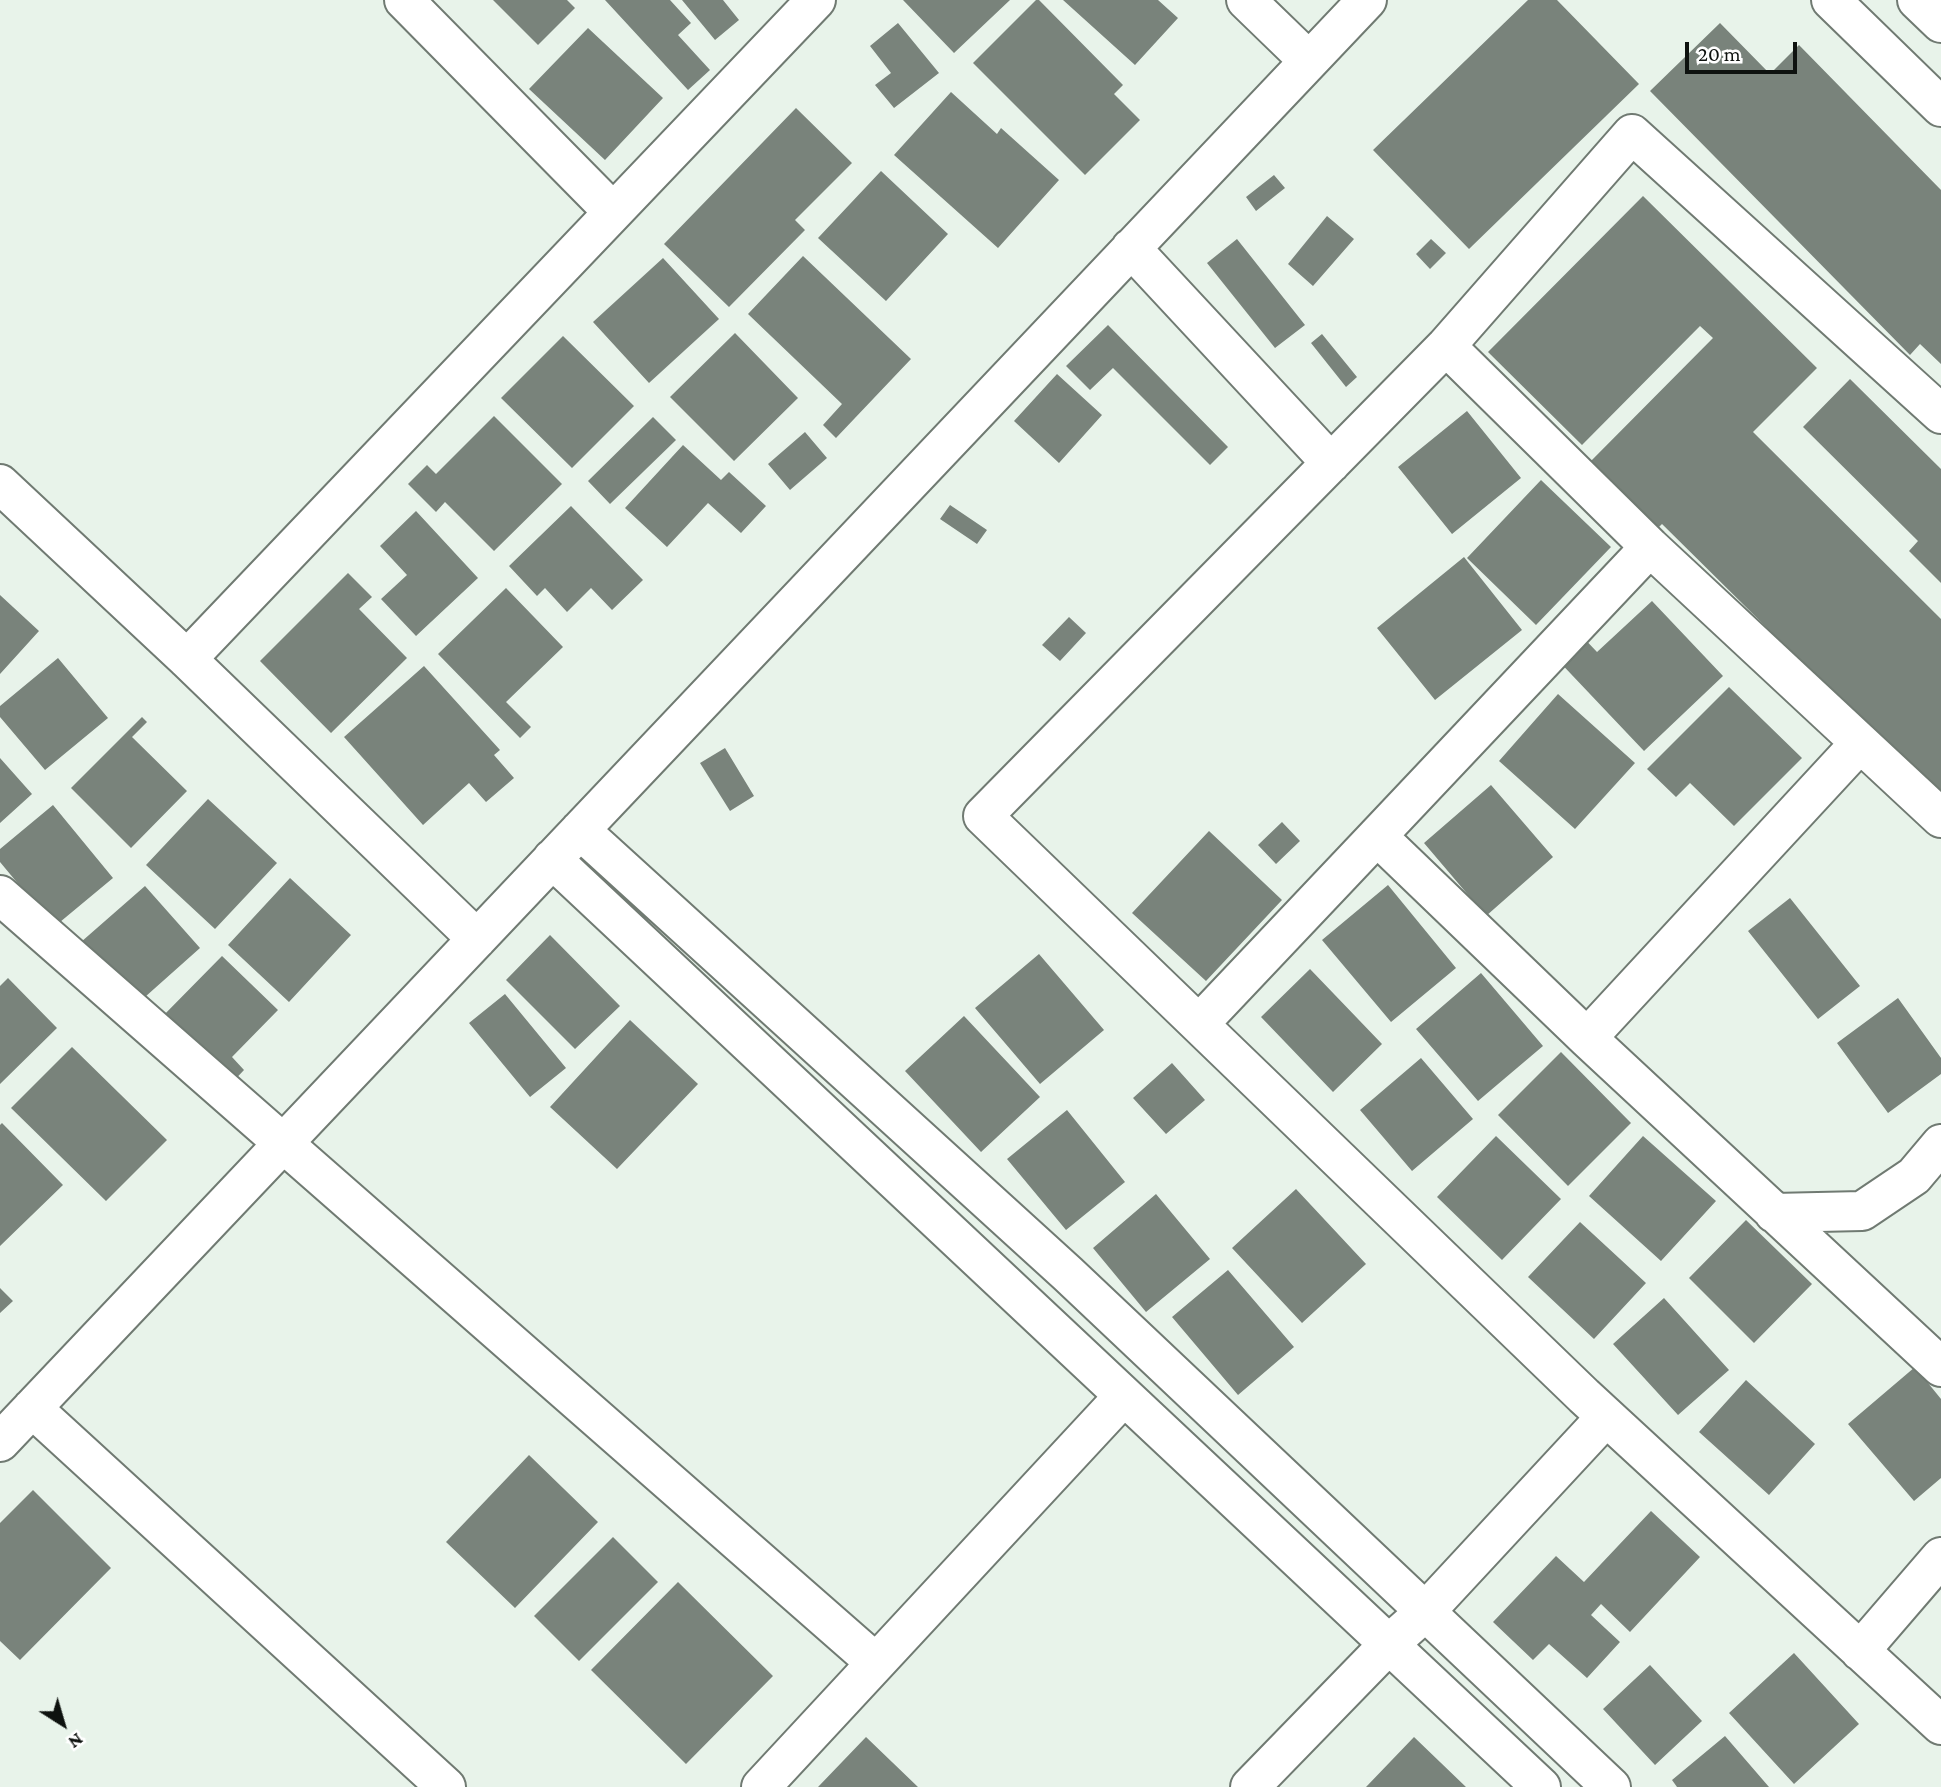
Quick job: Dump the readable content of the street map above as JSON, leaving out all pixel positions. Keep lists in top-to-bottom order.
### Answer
{
  "scale_bar": "20 m",
  "north": "bottom right"
}
